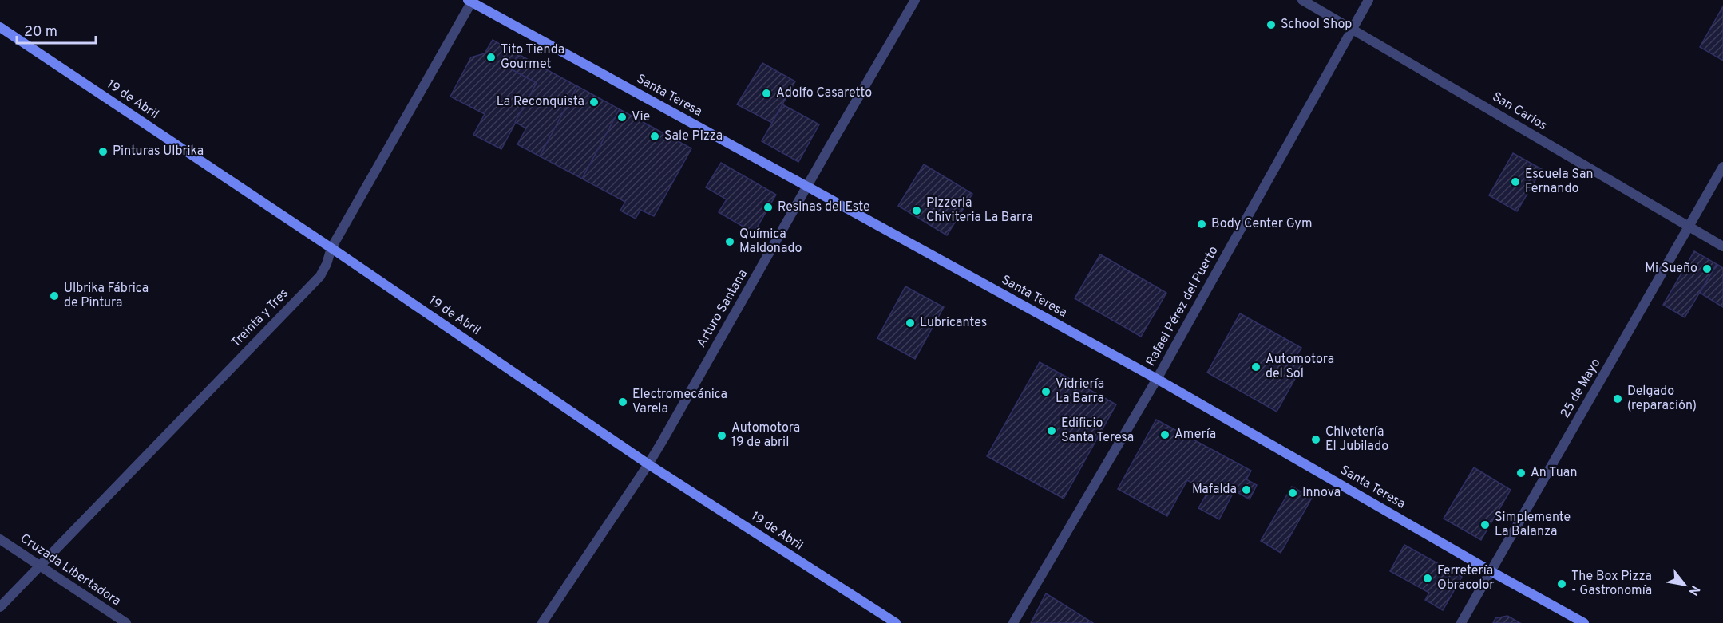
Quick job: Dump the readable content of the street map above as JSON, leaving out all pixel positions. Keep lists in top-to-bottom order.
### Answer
{
  "streets": {
    "street": [
      "Santa Teresa",
      "19 de Abril",
      "San Carlos",
      "Rafael Pérez del Puerto",
      "Arturo Santana",
      "Treinta y Tres",
      "25 de Mayo",
      "Cruzada Libertadora"
    ]
  },
  "crossings": [
    ["Santa Teresa", "Rafael Pérez del Puerto"],
    ["Santa Teresa", "Arturo Santana"],
    ["Santa Teresa", "Treinta y Tres"],
    ["Santa Teresa", "25 de Mayo"],
    ["19 de Abril", "Arturo Santana"],
    ["19 de Abril", "Treinta y Tres"],
    ["San Carlos", "Rafael Pérez del Puerto"],
    ["San Carlos", "25 de Mayo"],
    ["Treinta y Tres", "Cruzada Libertadora"]
  ],
  "places": [
    "School Shop",
    "Tito Tienda Gourmet",
    "Adolfo Casaretto",
    "La Reconquista",
    "Vie",
    "Sale Pizza",
    "Pinturas Ulbrika",
    "Escuela San Fernando",
    "Resinas del Este",
    "Pizzeria Chiviteria La Barra",
    "Body Center Gym",
    "Química Maldonado",
    "Mi Sueño",
    "Ulbrika Fábrica de Pintura",
    "Lubricantes",
    "Automotora del Sol",
    "Vidriería La Barra",
    "Delgado (reparación)",
    "Electromecánica Varela",
    "Edificio Santa Teresa",
    "Amería",
    "Automotora 19 de abril",
    "Chivetería El Jubilado",
    "An Tuan",
    "Mafalda",
    "Innova",
    "Simplemente La Balanza",
    "Ferretería Obracolor",
    "The Box Pizza - Gastronomía"
  ],
  "scale_bar": "20 m",
  "north": "bottom right"
}
